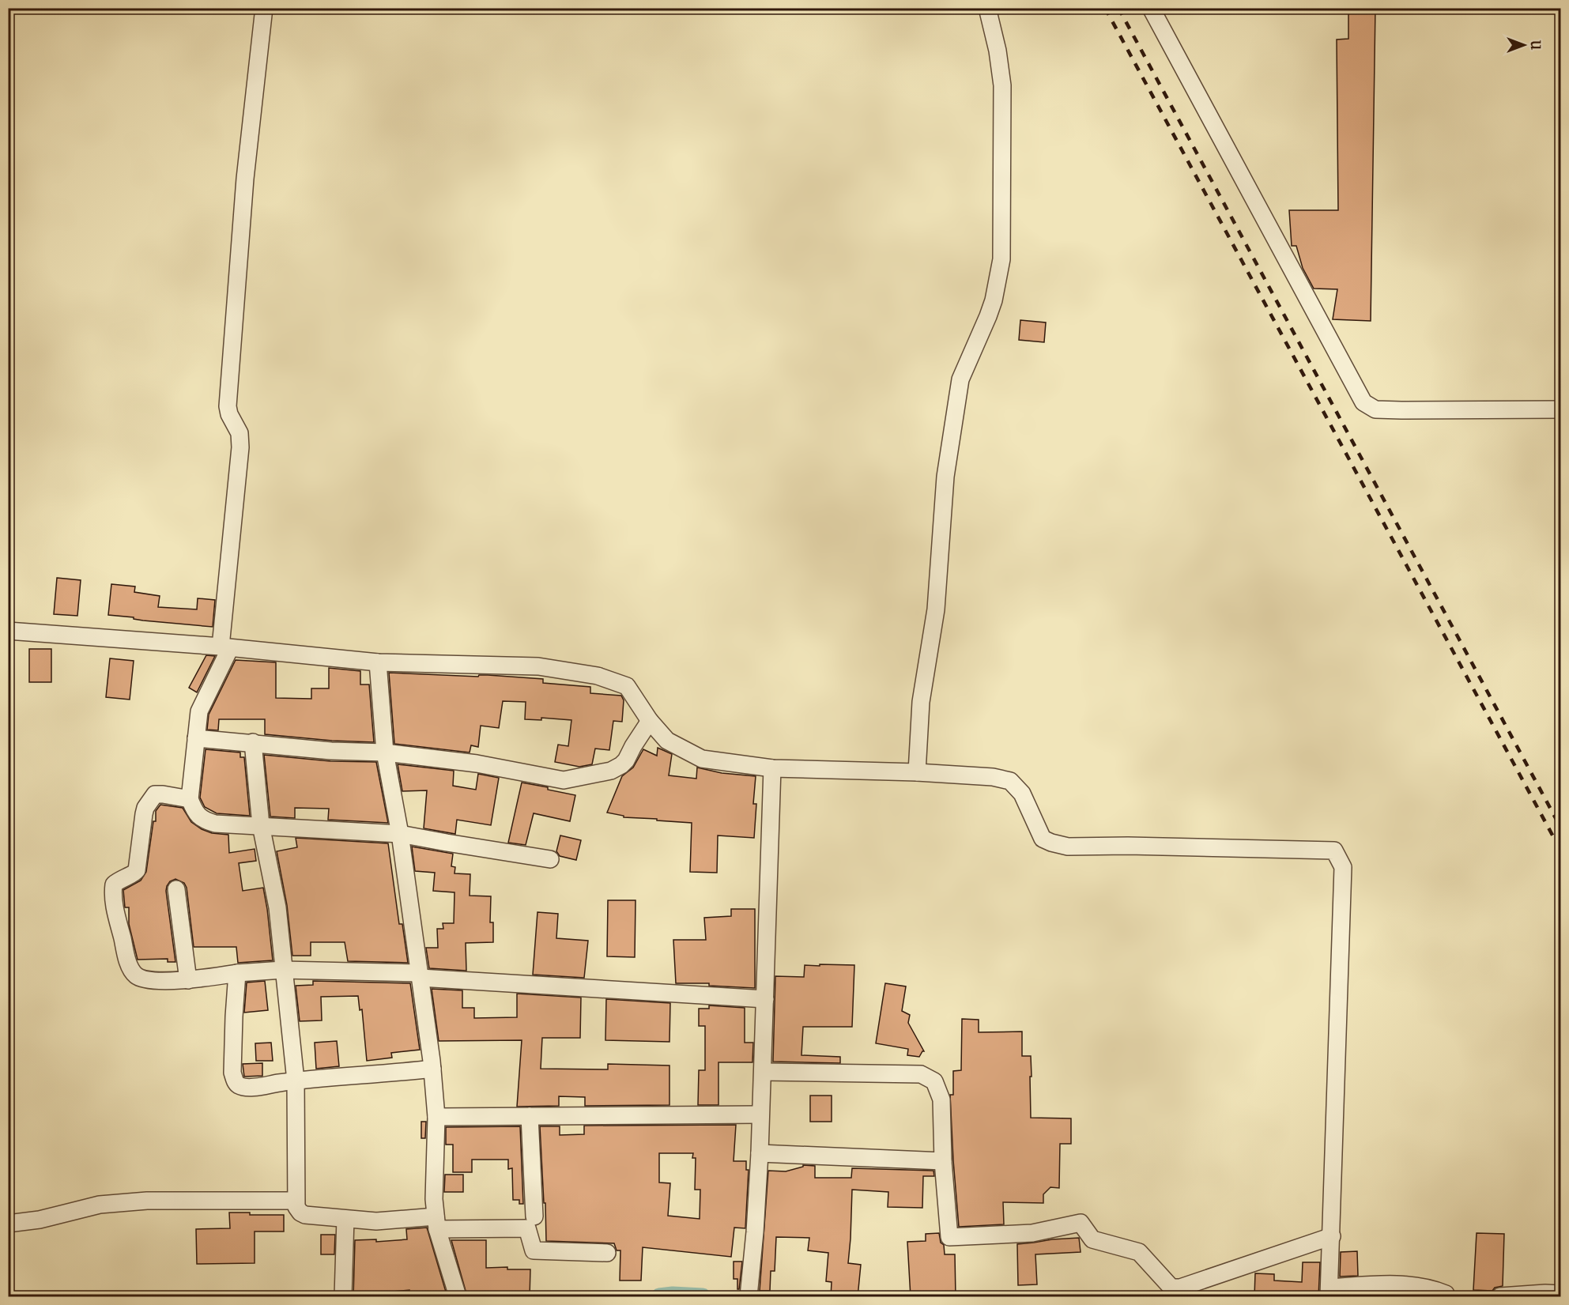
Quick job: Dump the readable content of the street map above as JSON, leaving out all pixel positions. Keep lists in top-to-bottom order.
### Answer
{
  "north": "right"
}
